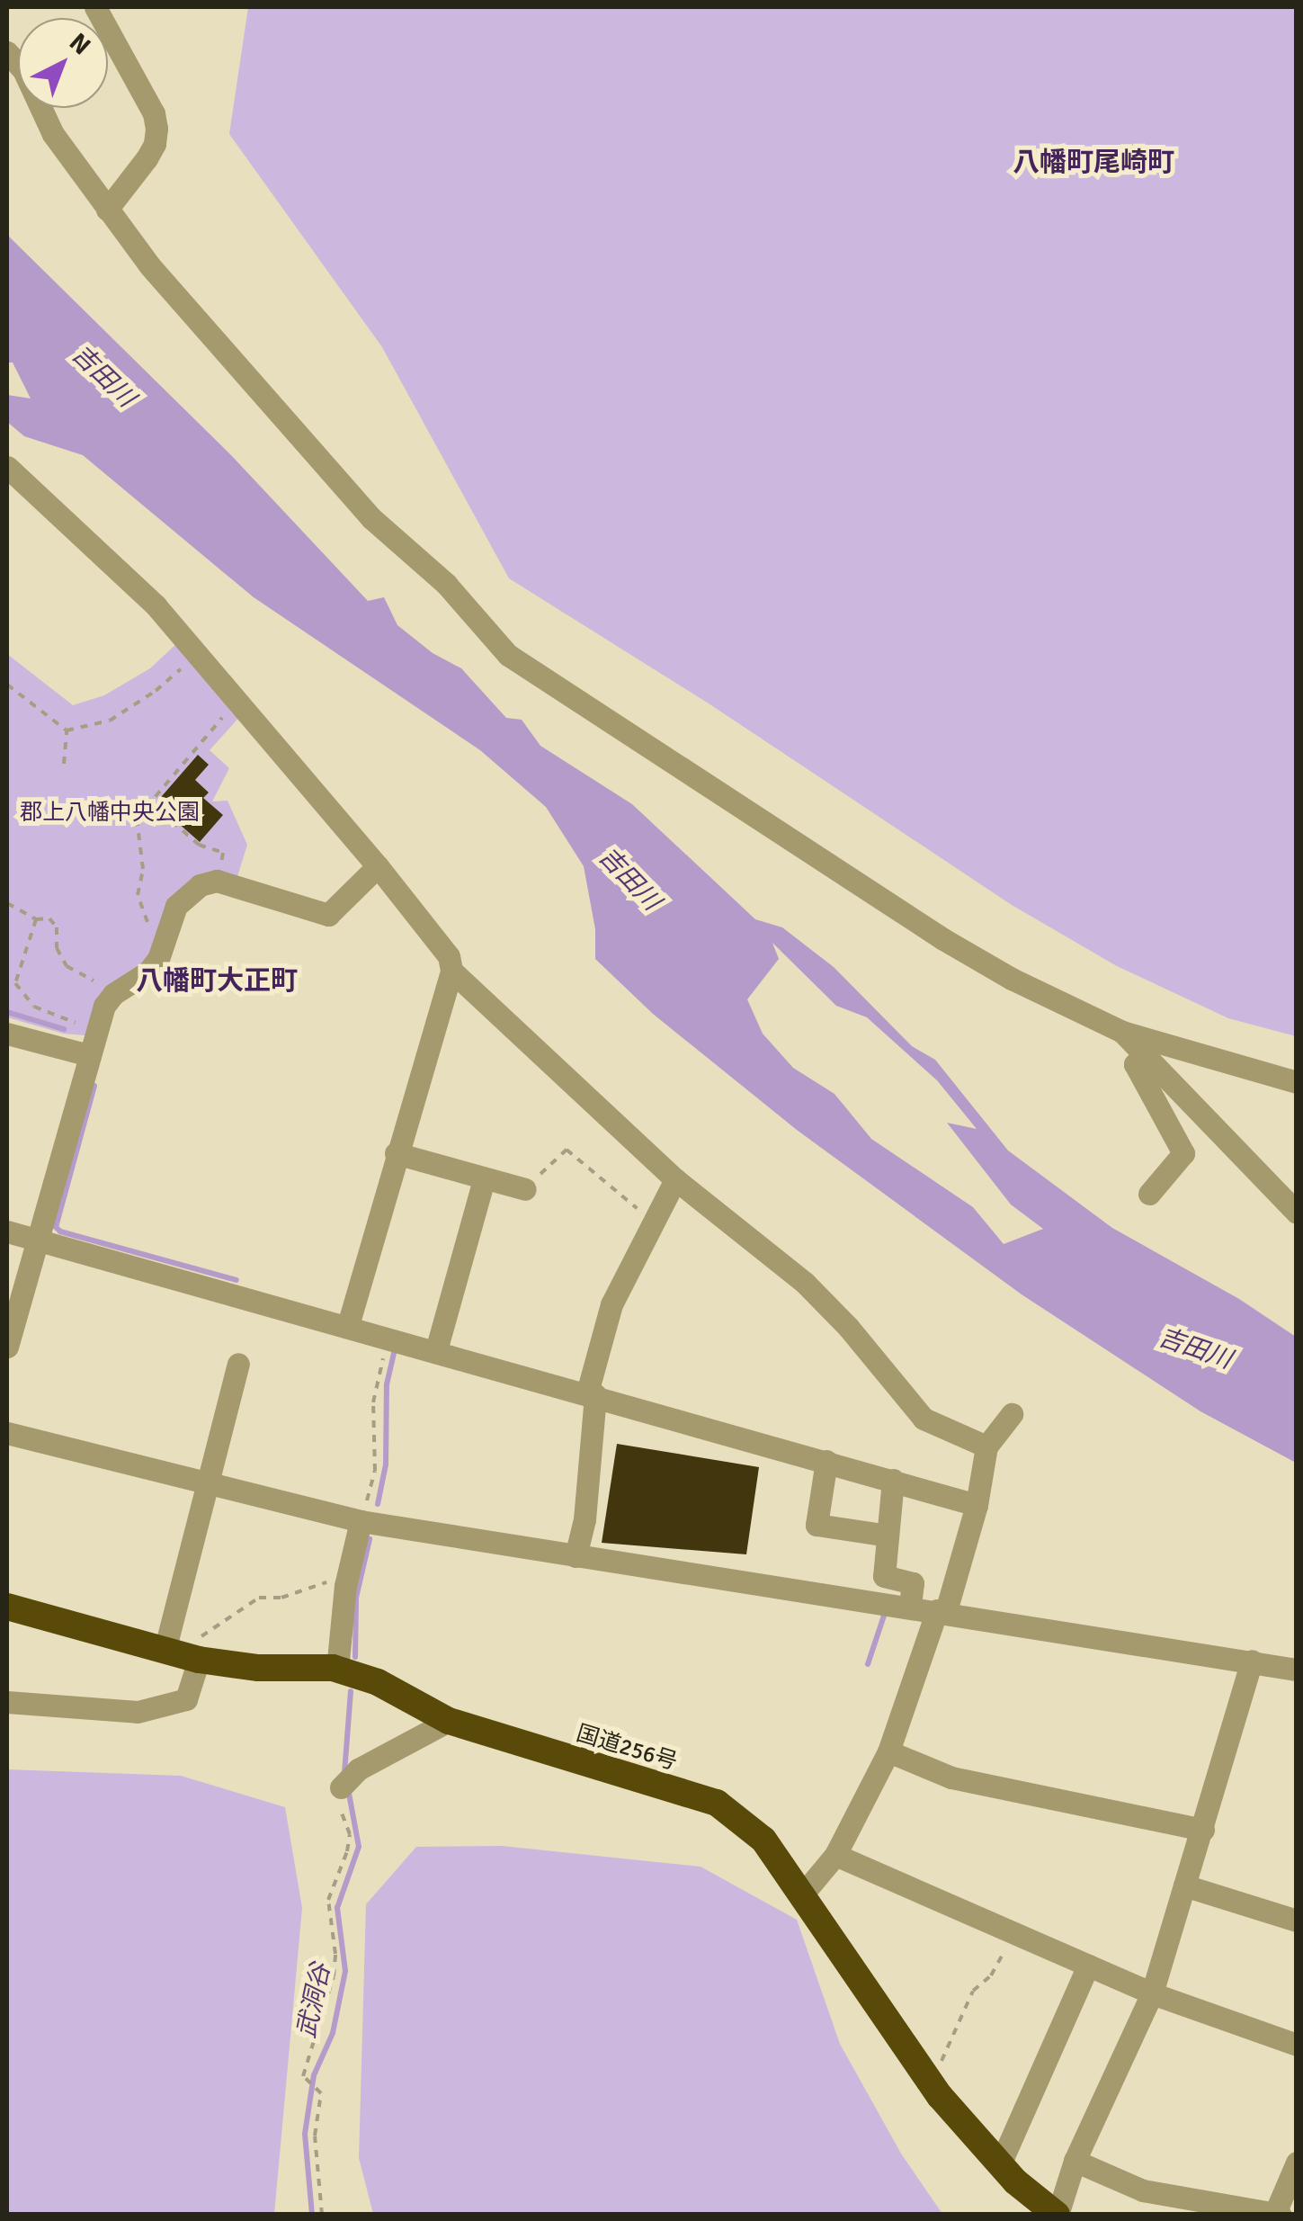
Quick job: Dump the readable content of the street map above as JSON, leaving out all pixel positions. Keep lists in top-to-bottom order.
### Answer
{
  "streets": {
    "highway": ["国道256号"]
  },
  "districts": ["八幡町尾崎町", "八幡町大正町"],
  "water": ["吉田川", "武洞谷"],
  "parks": ["郡上八幡中央公園"],
  "north": "top right"
}
